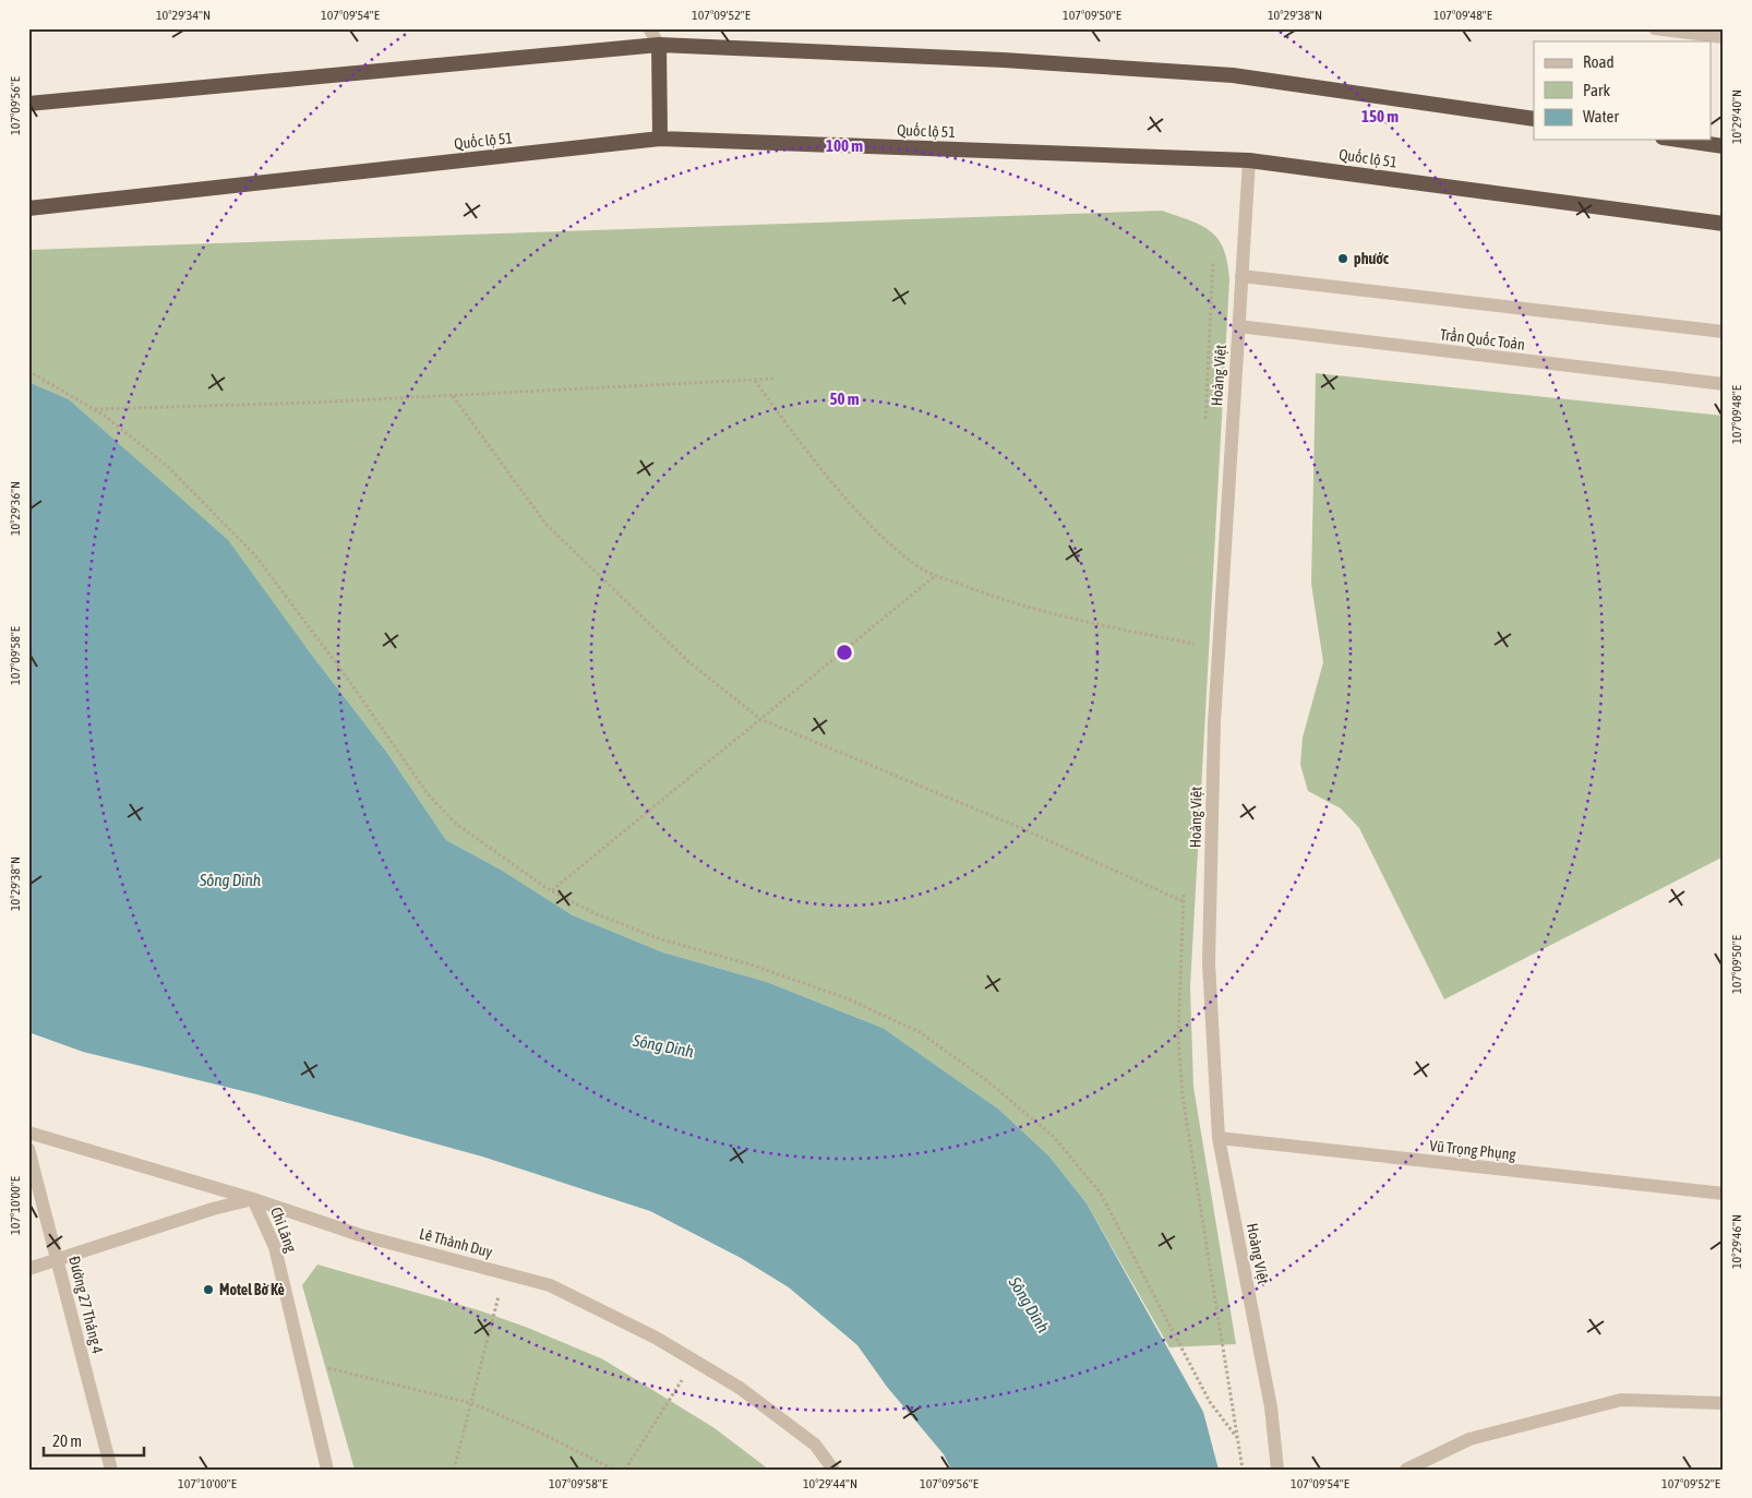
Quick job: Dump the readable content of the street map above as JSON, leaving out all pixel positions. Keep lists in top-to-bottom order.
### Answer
{
  "streets": {
    "highway": ["Quốc lộ 51"],
    "street": [
      "Trần Quốc Toản",
      "Hoàng Việt",
      "Vũ Trọng Phụng",
      "Chi Lăng",
      "Lê Thành Duy",
      "Đường 27 Tháng 4"
    ]
  },
  "crossings": [
    ["Quốc lộ 51", "Hoàng Việt"],
    ["Trần Quốc Toản", "Hoàng Việt"],
    ["Hoàng Việt", "Vũ Trọng Phụng"],
    ["Chi Lăng", "Lê Thành Duy"],
    ["Chi Lăng", "Đường 27 Tháng 4"]
  ],
  "water": ["Sông Dinh"],
  "places": ["phước", "Motel Bờ Kè"],
  "legend": ["Road", "Park", "Water"],
  "scale_bar": "20 m",
  "coordinates": [
    "10°29'34\"N",
    "107°09'54\"E",
    "107°09'52\"E",
    "107°09'50\"E",
    "10°29'38\"N",
    "107°09'48\"E",
    "107°09'56\"E",
    "10°29'40\"N",
    "10°29'36\"N",
    "107°09'58\"E",
    "107°10'00\"E",
    "10°29'46\"N",
    "10°29'44\"N"
  ],
  "rings": ["150 m", "100 m", "50 m"]
}
